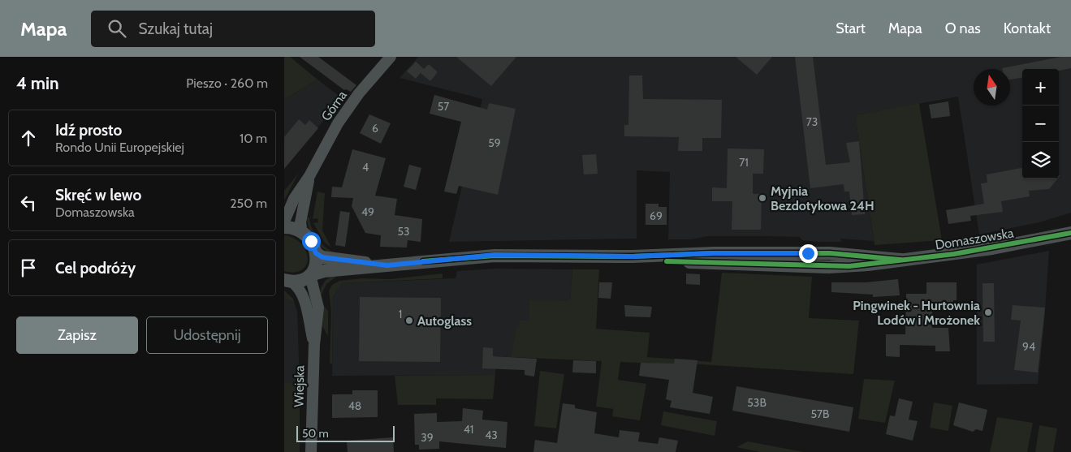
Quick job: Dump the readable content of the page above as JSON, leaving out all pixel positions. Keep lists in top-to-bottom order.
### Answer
{
  "streets": {
    "street": ["Górna", "Domaszowska", "Wiejska"]
  },
  "crossings": [
    ["Domaszowska", "Wiejska"]
  ],
  "places": ["Myjnia Bezdotykowa 24H", "Pingwinek - Hurtownia Lodów i Mrożonek", "Autoglass"],
  "house_numbers": [
    "57",
    "73",
    "6",
    "59",
    "71",
    "4",
    "49",
    "69",
    "53",
    "1",
    "94",
    "53B",
    "48",
    "57B",
    "41",
    "43",
    "39"
  ],
  "scale_bar": "50 m",
  "north": "top",
  "page": {
    "header": "Mapa",
    "search": "Szukaj tutaj",
    "nav": [
      "Start",
      "Mapa",
      "O nas",
      "Kontakt"
    ],
    "heading": ["4 min", "Pieszo · 260 m"],
    "map_buttons": ["+", "−"],
    "list": [
      ["Idź prosto", "Rondo Unii Europejskiej", "10 m"],
      ["Skręć w lewo", "Domaszowska", "250 m"],
      "Cel podróży"
    ],
    "buttons": ["Zapisz", "Udostępnij"],
    "scale": "50 m"
  }
}
